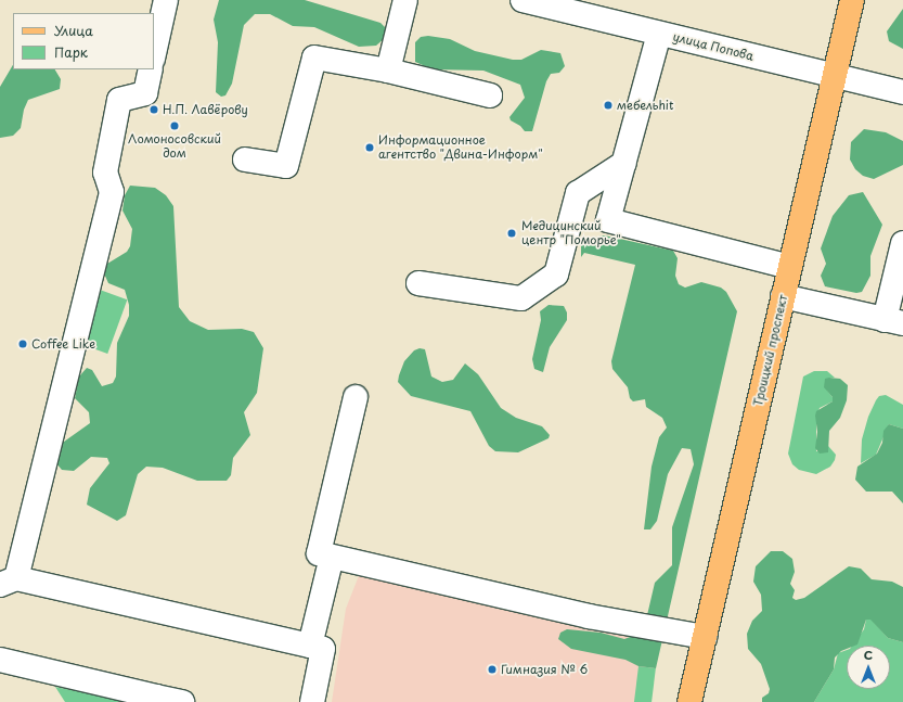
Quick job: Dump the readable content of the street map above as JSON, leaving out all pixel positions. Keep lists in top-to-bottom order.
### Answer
{
  "streets": {
    "main road": ["Троицкий проспект"],
    "street": ["улица Попова"]
  },
  "crossings": [
    ["улица Попова", "Троицкий проспект"]
  ],
  "places": [
    "мебельhit",
    "Н.П. Лавёрову",
    "Ломоносовский дом",
    "Информационное агентство \"Двина-Информ\"",
    "Медицинский центр \"Поморье\"",
    "Coffee Like",
    "Гимназия № 6"
  ],
  "legend": ["Улица", "Парк"],
  "north": "top"
}
